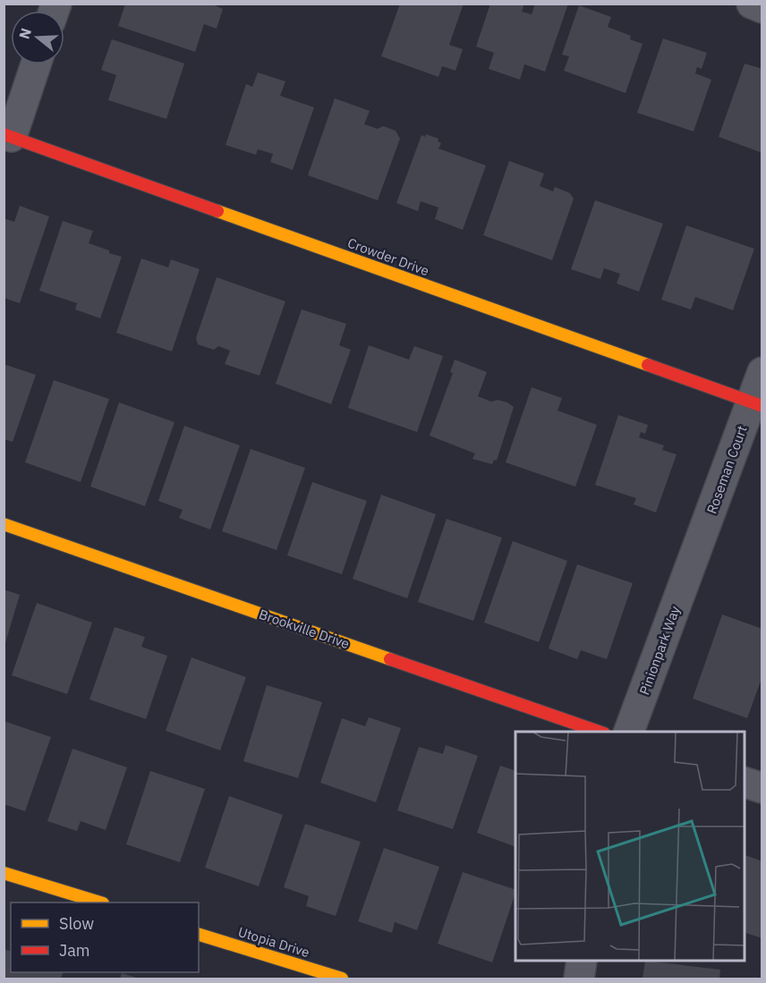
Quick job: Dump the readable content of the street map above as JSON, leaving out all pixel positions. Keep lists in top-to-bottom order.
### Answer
{
  "streets": {
    "street": [
      "Crowder Drive",
      "Roseman Court",
      "Brookville Drive",
      "Pinionpark Way",
      "Utopia Drive"
    ]
  },
  "crossings": [
    ["Crowder Drive", "Roseman Court"],
    ["Roseman Court", "Pinionpark Way"]
  ],
  "legend": ["Slow", "Jam"],
  "north": "left"
}
